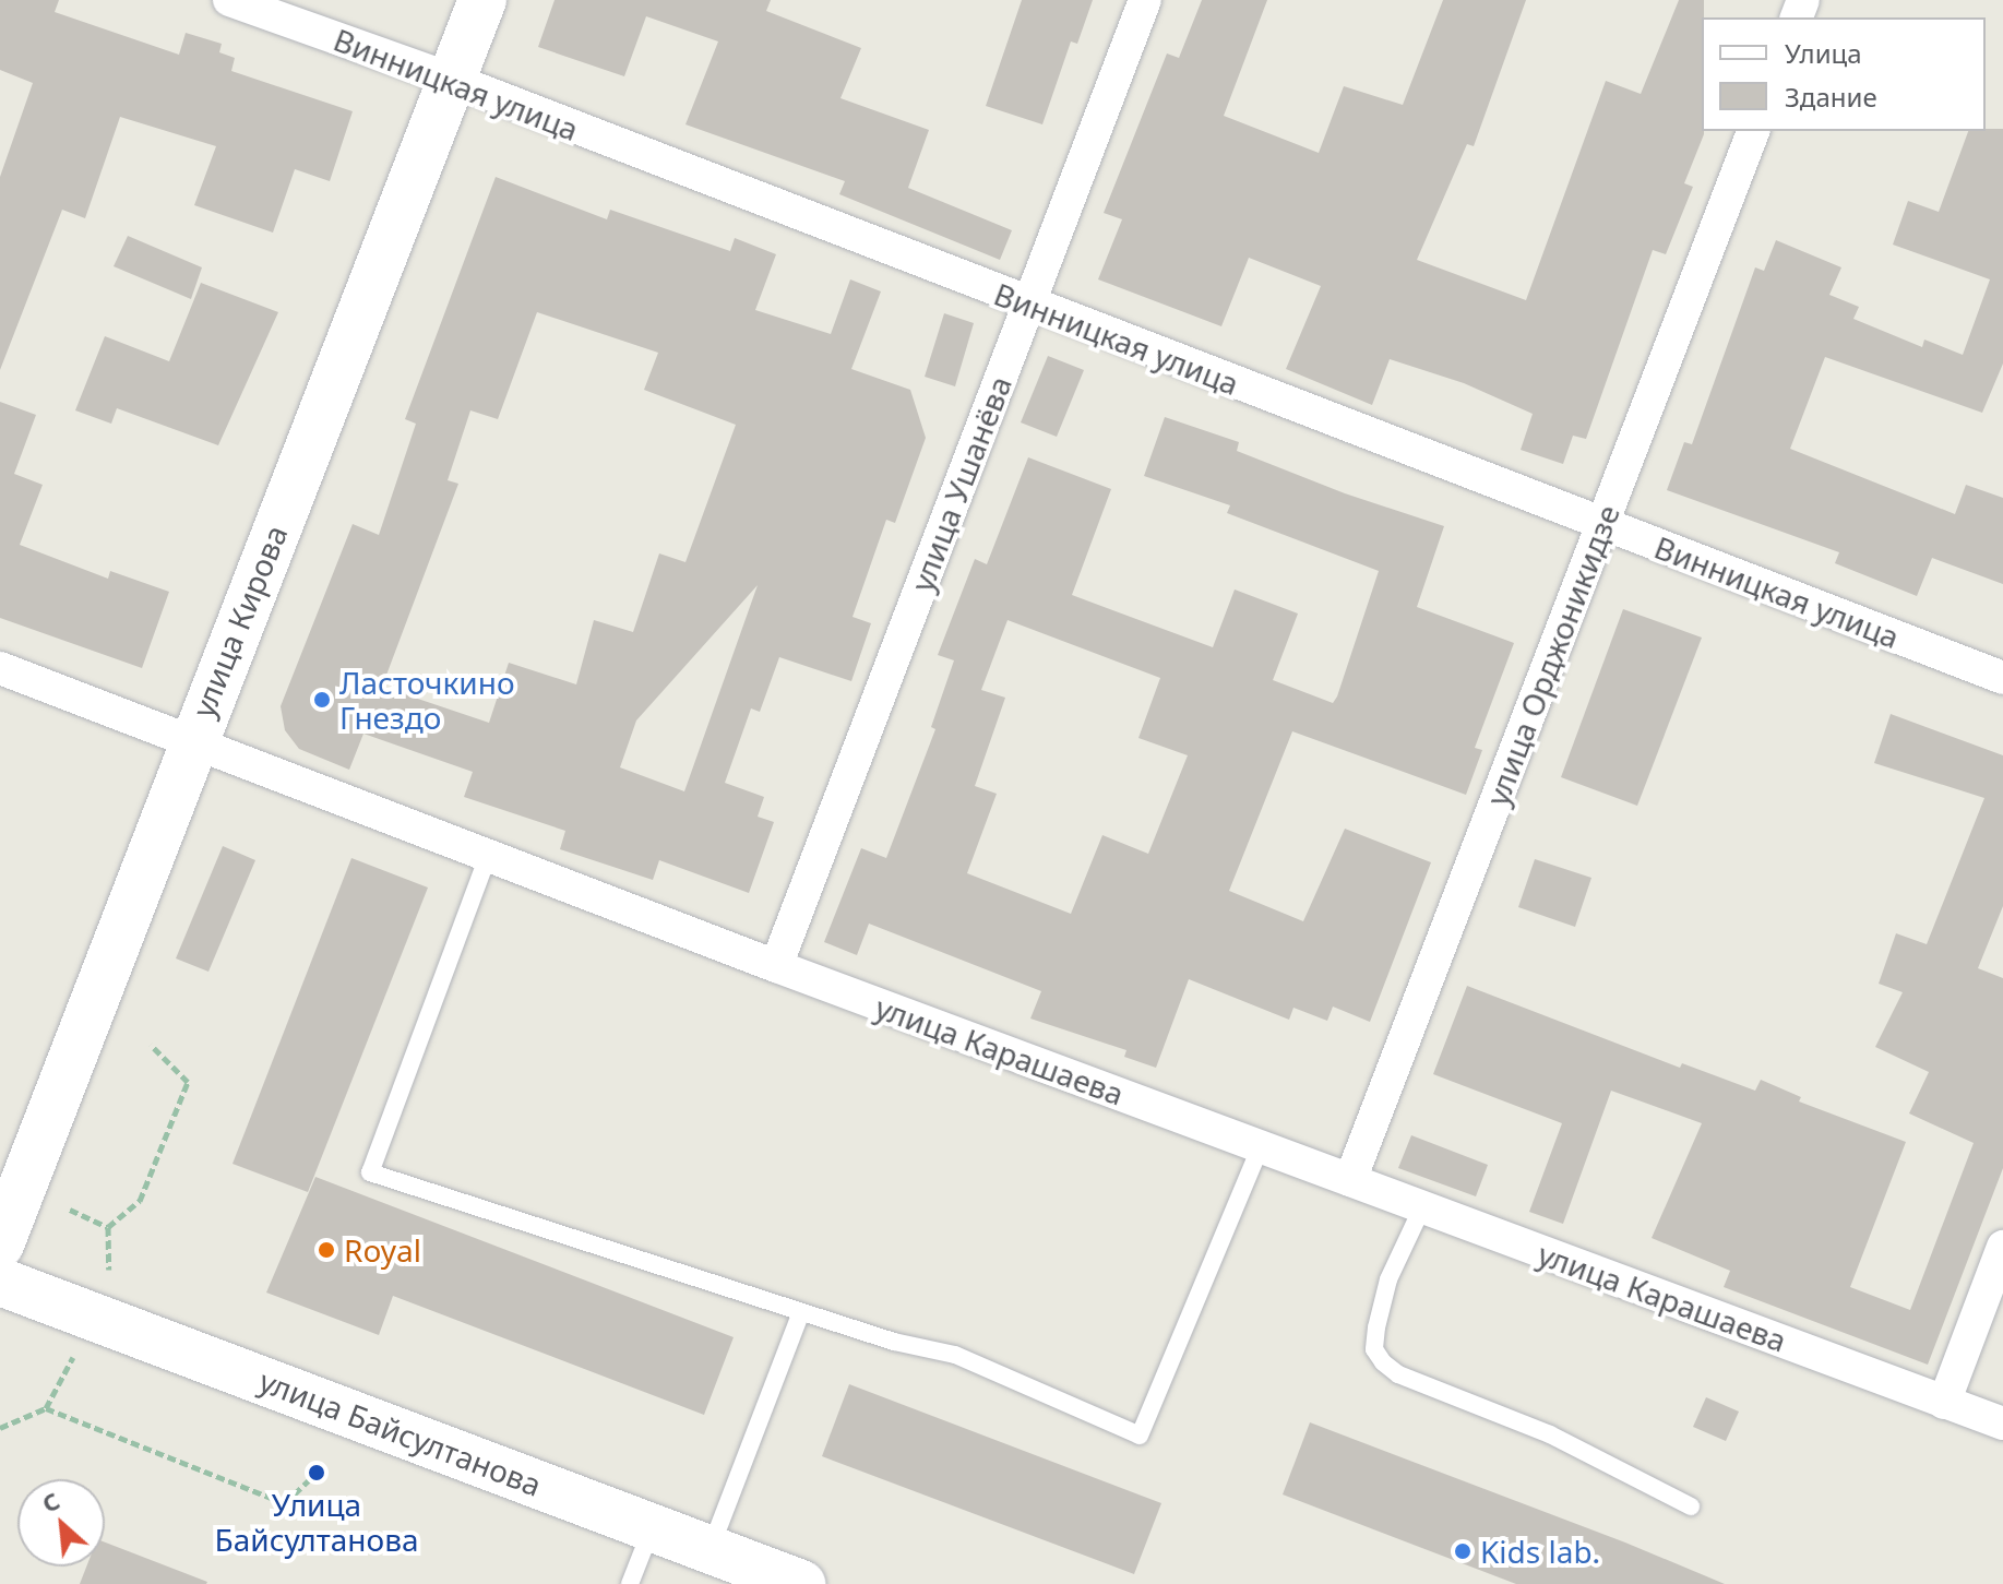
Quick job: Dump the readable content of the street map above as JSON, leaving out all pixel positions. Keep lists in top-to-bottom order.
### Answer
{
  "streets": {
    "main road": ["улица Кирова", "улица Байсултанова"],
    "street": [
      "Винницкая улица",
      "улица Ушанёва",
      "улица Орджоникидзе",
      "улица Карашаева"
    ]
  },
  "crossings": [
    ["Винницкая улица", "улица Ушанёва"],
    ["Винницкая улица", "улица Кирова"],
    ["Винницкая улица", "улица Орджоникидзе"],
    ["улица Ушанёва", "улица Карашаева"],
    ["улица Кирова", "улица Карашаева"],
    ["улица Орджоникидзе", "улица Карашаева"]
  ],
  "places": [
    "Ласточкино Гнездо",
    "Royal",
    "Улица Байсултанова",
    "Kids lab."
  ],
  "legend": ["Улица", "Здание"],
  "north": "top left"
}
